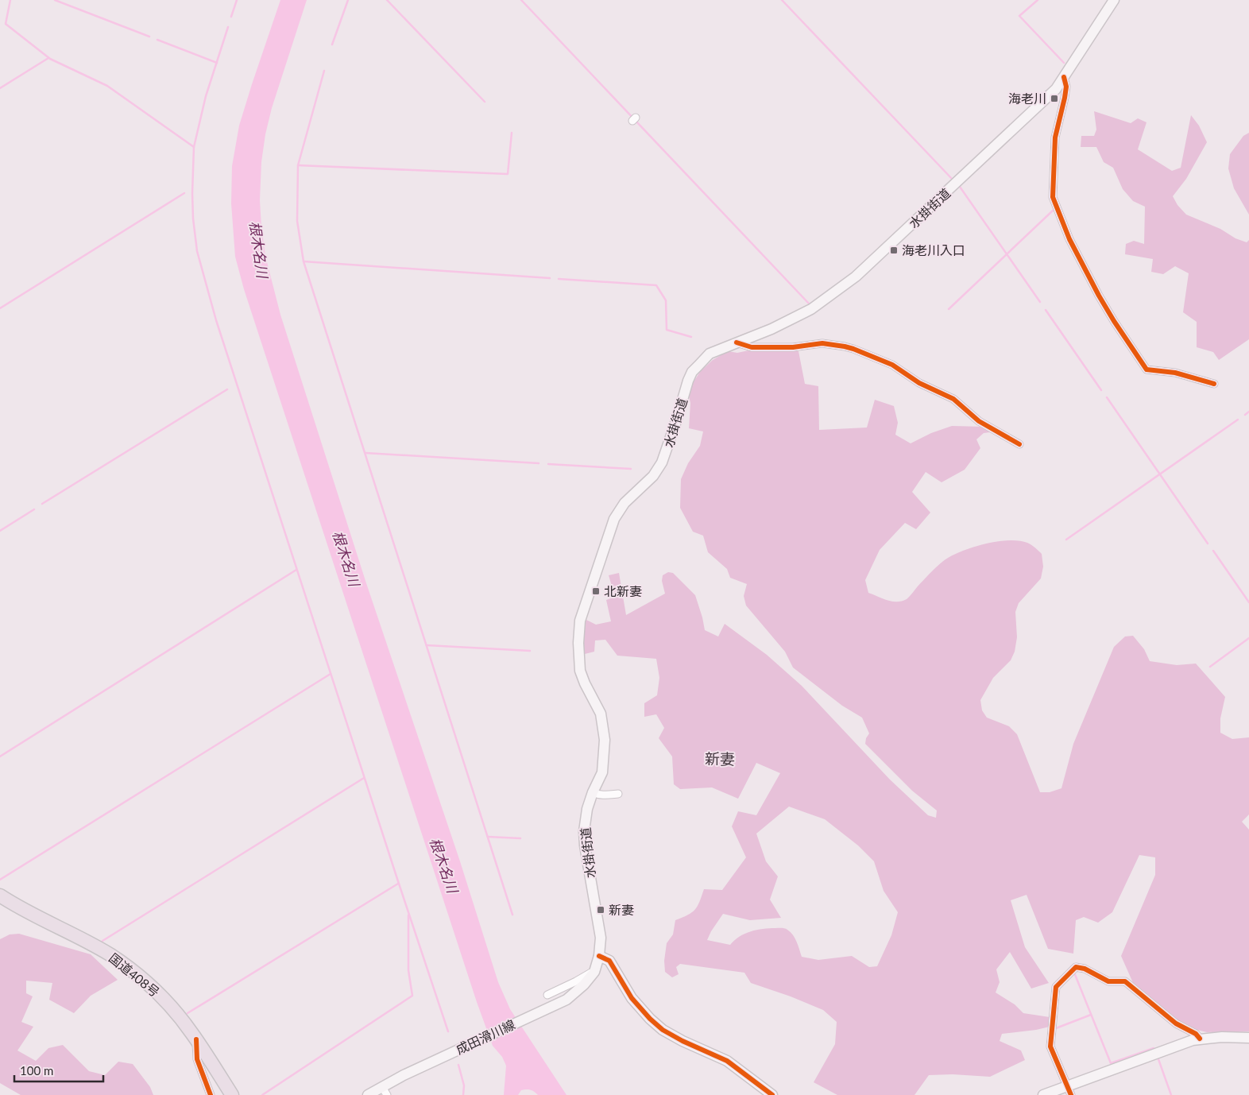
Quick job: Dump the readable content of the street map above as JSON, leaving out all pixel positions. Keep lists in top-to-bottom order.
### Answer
{
  "streets": {
    "highway": ["国道408号"],
    "main road": ["水掛街道", "成田滑川線"]
  },
  "crossings": [
    ["水掛街道", "成田滑川線"]
  ],
  "districts": ["新妻"],
  "water": ["根木名川"],
  "places": {
    "transit": [
      "海老川",
      "海老川入口",
      "北新妻",
      "新妻"
    ]
  },
  "scale_bar": "100 m"
}
